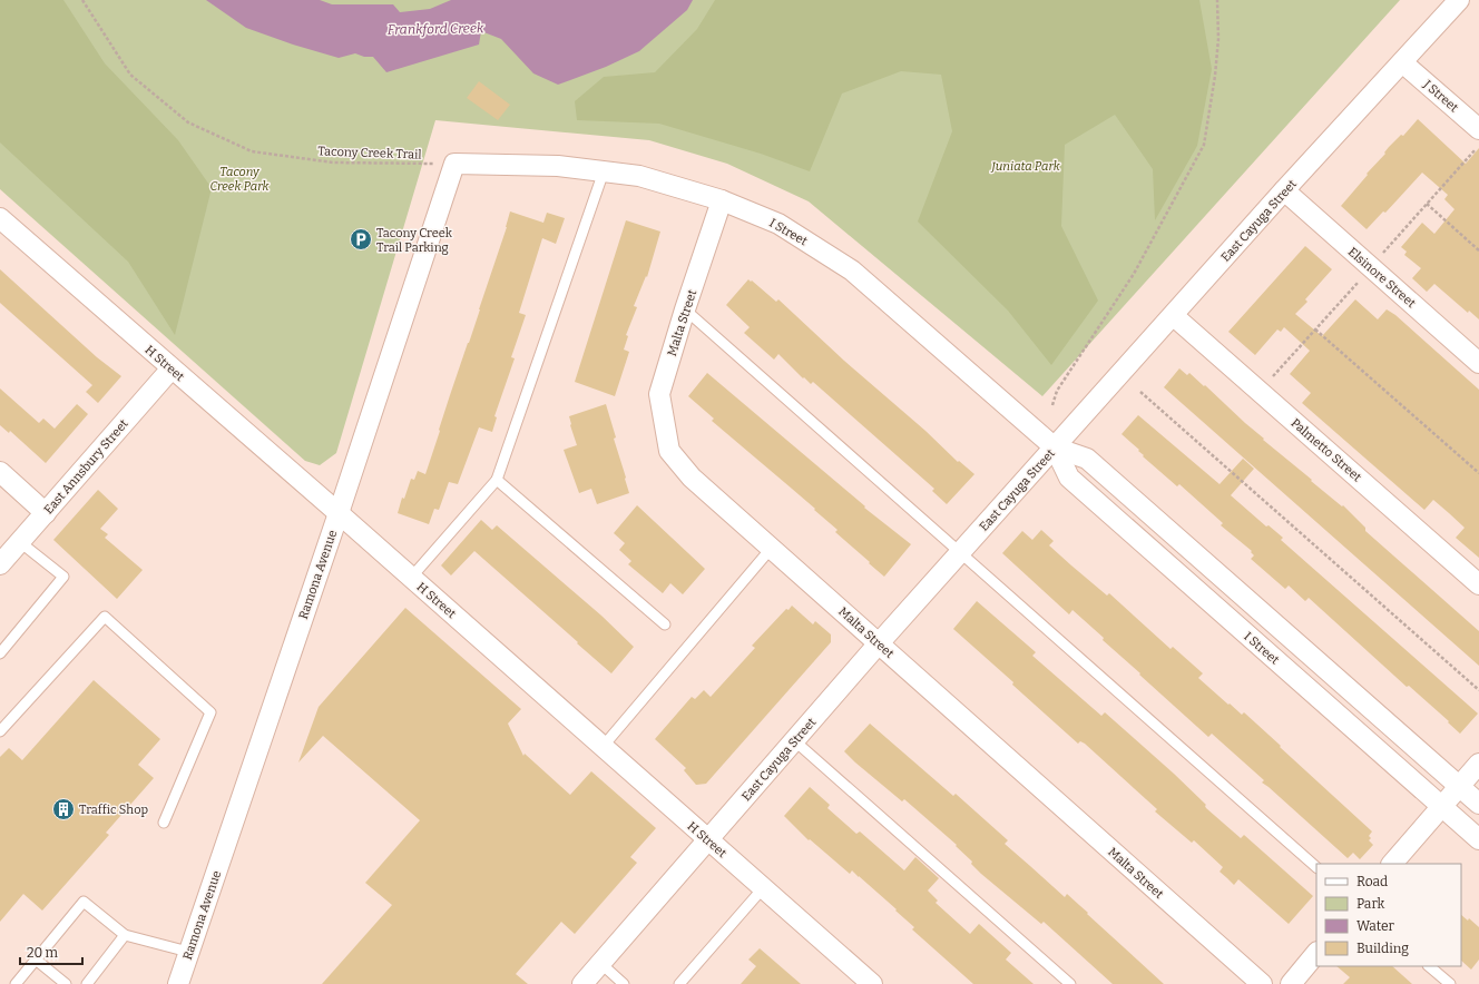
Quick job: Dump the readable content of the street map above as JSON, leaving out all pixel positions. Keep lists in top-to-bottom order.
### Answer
{
  "streets": {
    "street": [
      "J Street",
      "East Cayuga Street",
      "I Street",
      "Elsinore Street",
      "Malta Street",
      "H Street",
      "Palmetto Street",
      "East Annsbury Street",
      "Ramona Avenue"
    ],
    "path": ["Tacony Creek Trail"]
  },
  "crossings": [
    ["J Street", "East Cayuga Street"],
    ["Tacony Creek Trail", "I Street"],
    ["Tacony Creek Trail", "Ramona Avenue"],
    ["East Cayuga Street", "I Street"],
    ["East Cayuga Street", "Elsinore Street"],
    ["East Cayuga Street", "Malta Street"],
    ["East Cayuga Street", "H Street"],
    ["East Cayuga Street", "Palmetto Street"],
    ["I Street", "Malta Street"],
    ["I Street", "Ramona Avenue"],
    ["H Street", "East Annsbury Street"],
    ["H Street", "Ramona Avenue"]
  ],
  "water": ["Frankford Creek"],
  "parks": ["Juniata Park", "Tacony Creek Park"],
  "places": {
    "parking": ["Tacony Creek Trail Parking"],
    "building": ["Traffic Shop"]
  },
  "legend": [
    "Road",
    "Park",
    "Water",
    "Building"
  ],
  "scale_bar": "20 m"
}
